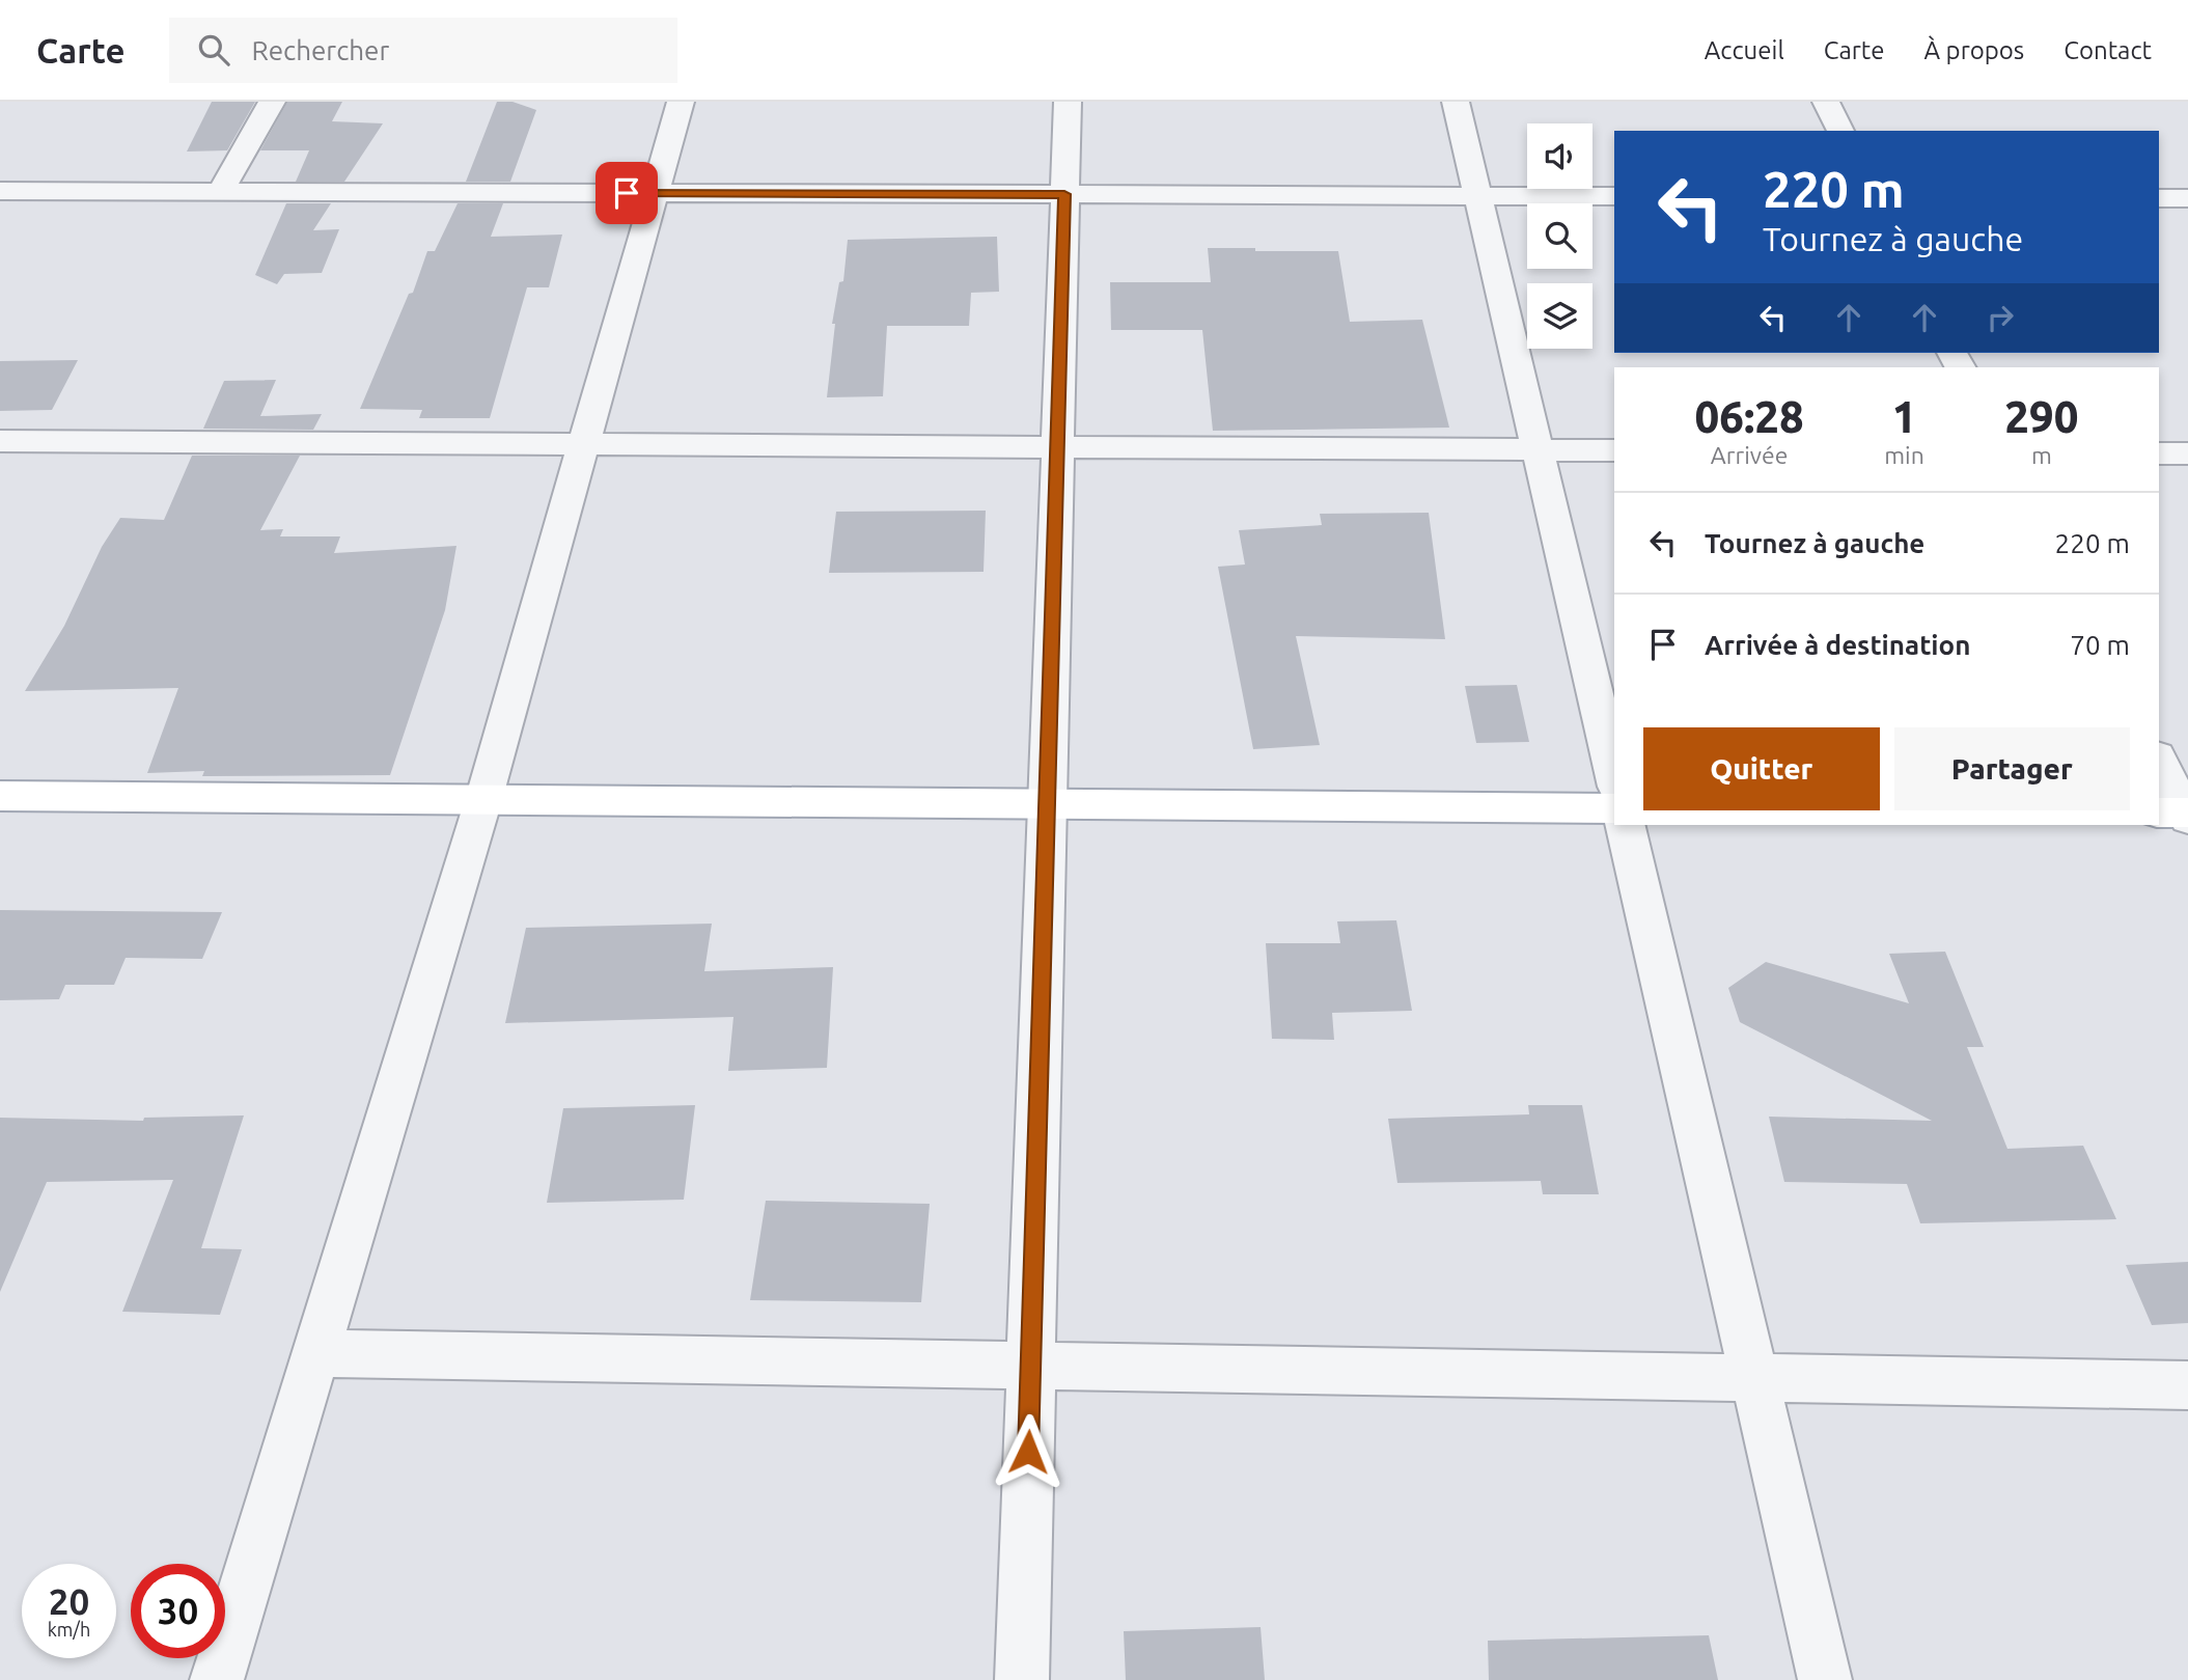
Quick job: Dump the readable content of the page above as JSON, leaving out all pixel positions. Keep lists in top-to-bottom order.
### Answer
{
  "page": {
    "header": "Carte",
    "search": "Rechercher",
    "nav": [
      "Accueil",
      "Carte",
      "À propos",
      "Contact"
    ],
    "turn": ["220 m", "Tournez à gauche"],
    "eta": [
      "06:28",
      "Arrivée",
      "1",
      "min",
      "290",
      "m"
    ],
    "list": [
      {
        "name": "Tournez à gauche",
        "value": "220 m"
      },
      {
        "name": "Arrivée à destination",
        "value": "70 m"
      }
    ],
    "buttons": ["Quitter", "Partager"],
    "speed": "20 km/h",
    "limit": "30"
  }
}
